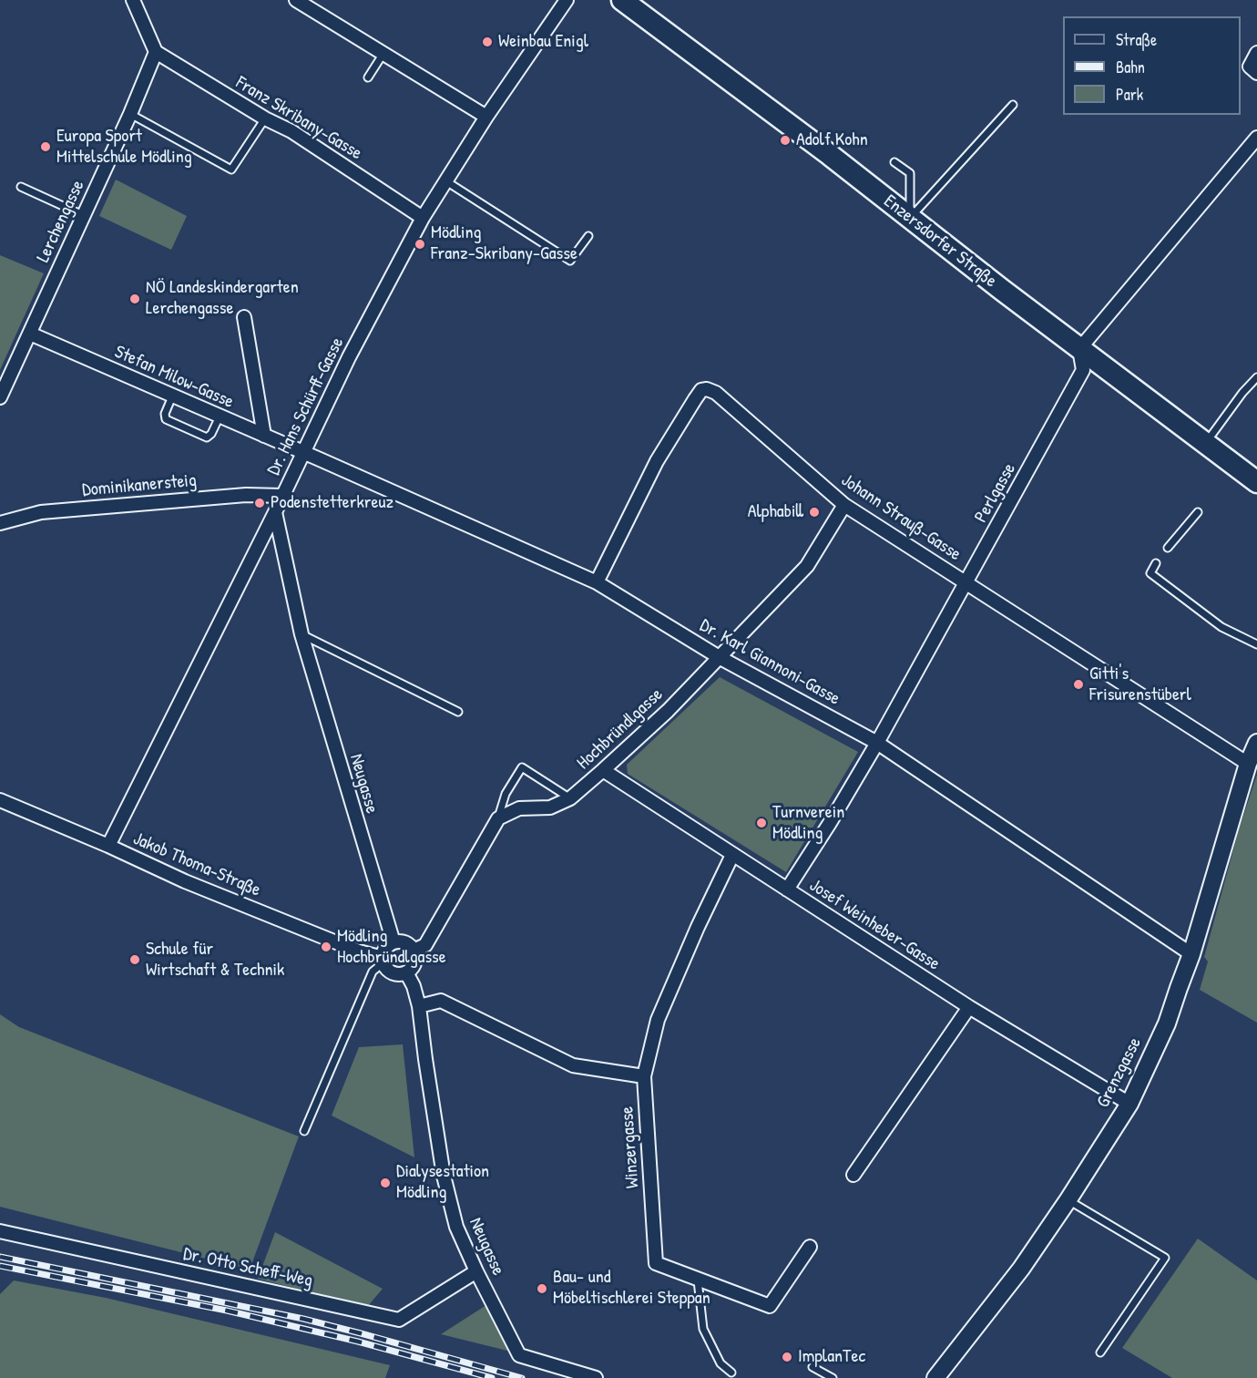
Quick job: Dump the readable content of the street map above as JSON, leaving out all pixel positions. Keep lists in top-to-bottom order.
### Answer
{
  "streets": {
    "main road": ["Enzersdorfer Straße"],
    "street": [
      "Franz Skribany-Gasse",
      "Lerchengasse",
      "Stefan Milow-Gasse",
      "Dr. Hans Schürff-Gasse",
      "Dominikanersteig",
      "Perlgasse",
      "Johann Strauß-Gasse",
      "Dr. Karl Giannoni-Gasse",
      "Hochbründlgasse",
      "Neugasse",
      "Jakob Thoma-Straße",
      "Josef Weinheber-Gasse",
      "Grenzgasse",
      "Winzergasse",
      "Dr. Otto Scheff-Weg"
    ]
  },
  "crossings": [
    ["Franz Skribany-Gasse", "Lerchengasse"],
    ["Franz Skribany-Gasse", "Dr. Hans Schürff-Gasse"],
    ["Lerchengasse", "Stefan Milow-Gasse"],
    ["Enzersdorfer Straße", "Perlgasse"],
    ["Stefan Milow-Gasse", "Dr. Hans Schürff-Gasse"],
    ["Stefan Milow-Gasse", "Dr. Karl Giannoni-Gasse"],
    ["Dr. Hans Schürff-Gasse", "Dominikanersteig"],
    ["Dr. Hans Schürff-Gasse", "Dr. Karl Giannoni-Gasse"],
    ["Dr. Hans Schürff-Gasse", "Neugasse"],
    ["Dr. Hans Schürff-Gasse", "Jakob Thoma-Straße"],
    ["Perlgasse", "Johann Strauß-Gasse"],
    ["Perlgasse", "Dr. Karl Giannoni-Gasse"],
    ["Perlgasse", "Josef Weinheber-Gasse"],
    ["Johann Strauß-Gasse", "Dr. Karl Giannoni-Gasse"],
    ["Johann Strauß-Gasse", "Hochbründlgasse"],
    ["Johann Strauß-Gasse", "Grenzgasse"],
    ["Dr. Karl Giannoni-Gasse", "Hochbründlgasse"],
    ["Dr. Karl Giannoni-Gasse", "Grenzgasse"],
    ["Hochbründlgasse", "Josef Weinheber-Gasse"],
    ["Neugasse", "Jakob Thoma-Straße"],
    ["Neugasse", "Dr. Otto Scheff-Weg"],
    ["Josef Weinheber-Gasse", "Grenzgasse"],
    ["Josef Weinheber-Gasse", "Winzergasse"]
  ],
  "places": [
    "Weinbau Enigl",
    "Adolf Kohn",
    "Europa Sport Mittelschule Mödling",
    "Mödling Franz-Skribany-Gasse",
    "NÖ Landeskindergarten Lerchengasse",
    "Podenstetterkreuz",
    "Alphabill",
    "Gitti's Frisurenstüberl",
    "Turnverein Mödling",
    "Mödling Hochbründlgasse",
    "Schule für Wirtschaft & Technik",
    "Dialysestation Mödling",
    "Bau- und Möbeltischlerei Steppan",
    "ImplanTec"
  ],
  "legend": ["Straße", "Bahn", "Park"]
}
